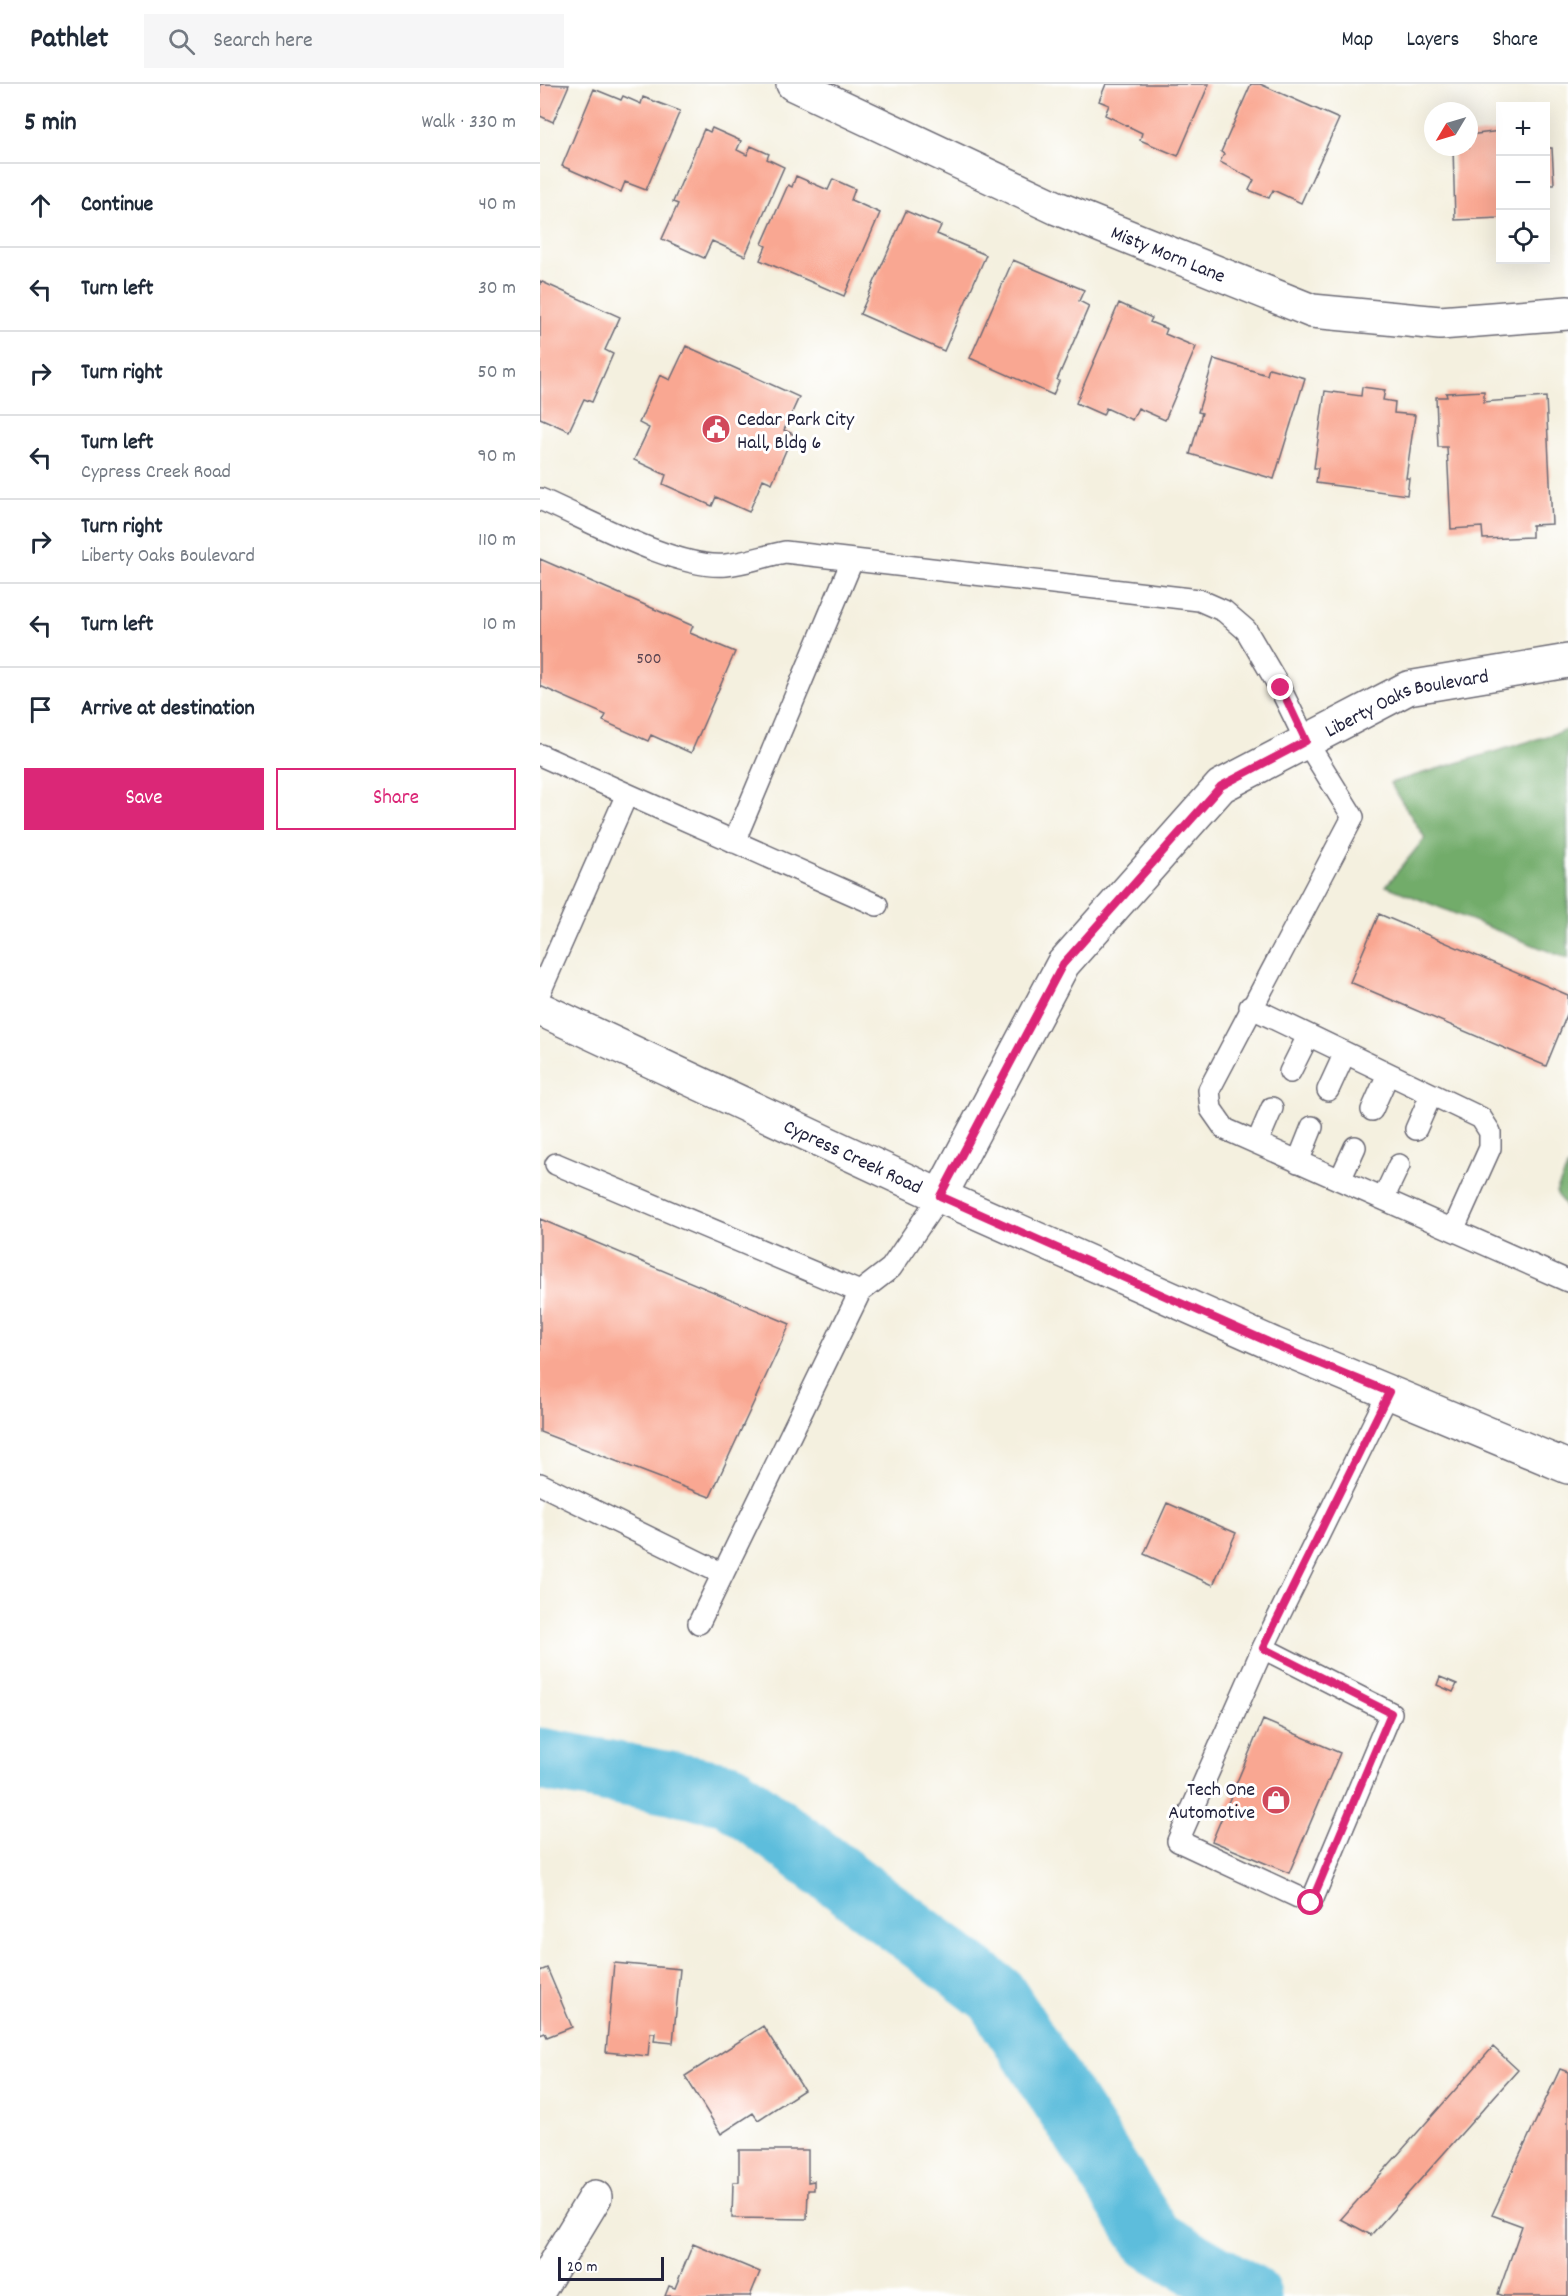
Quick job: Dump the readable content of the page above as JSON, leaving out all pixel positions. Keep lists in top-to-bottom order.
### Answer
{
  "streets": {
    "street": ["Misty Morn Lane", "Liberty Oaks Boulevard", "Cypress Creek Road"]
  },
  "crossings": [
    ["Liberty Oaks Boulevard", "Cypress Creek Road"]
  ],
  "places": {
    "public building": ["Cedar Park City Hall, Bldg 6"],
    "shop": ["Tech One Automotive"]
  },
  "house_numbers": ["500"],
  "scale_bar": "20 m",
  "north": "bottom left",
  "page": {
    "header": "Pathlet",
    "search": "Search here",
    "nav": ["Map", "Layers", "Share"],
    "heading": ["5 min", "Walk · 330 m"],
    "map_buttons": ["+", "−"],
    "list": [
      ["Continue", "40 m"],
      ["Turn left", "30 m"],
      ["Turn right", "50 m"],
      ["Turn left", "Cypress Creek Road", "90 m"],
      ["Turn right", "Liberty Oaks Boulevard", "110 m"],
      ["Turn left", "10 m"],
      "Arrive at destination"
    ],
    "buttons": ["Save", "Share"],
    "scale": "20 m"
  }
}
